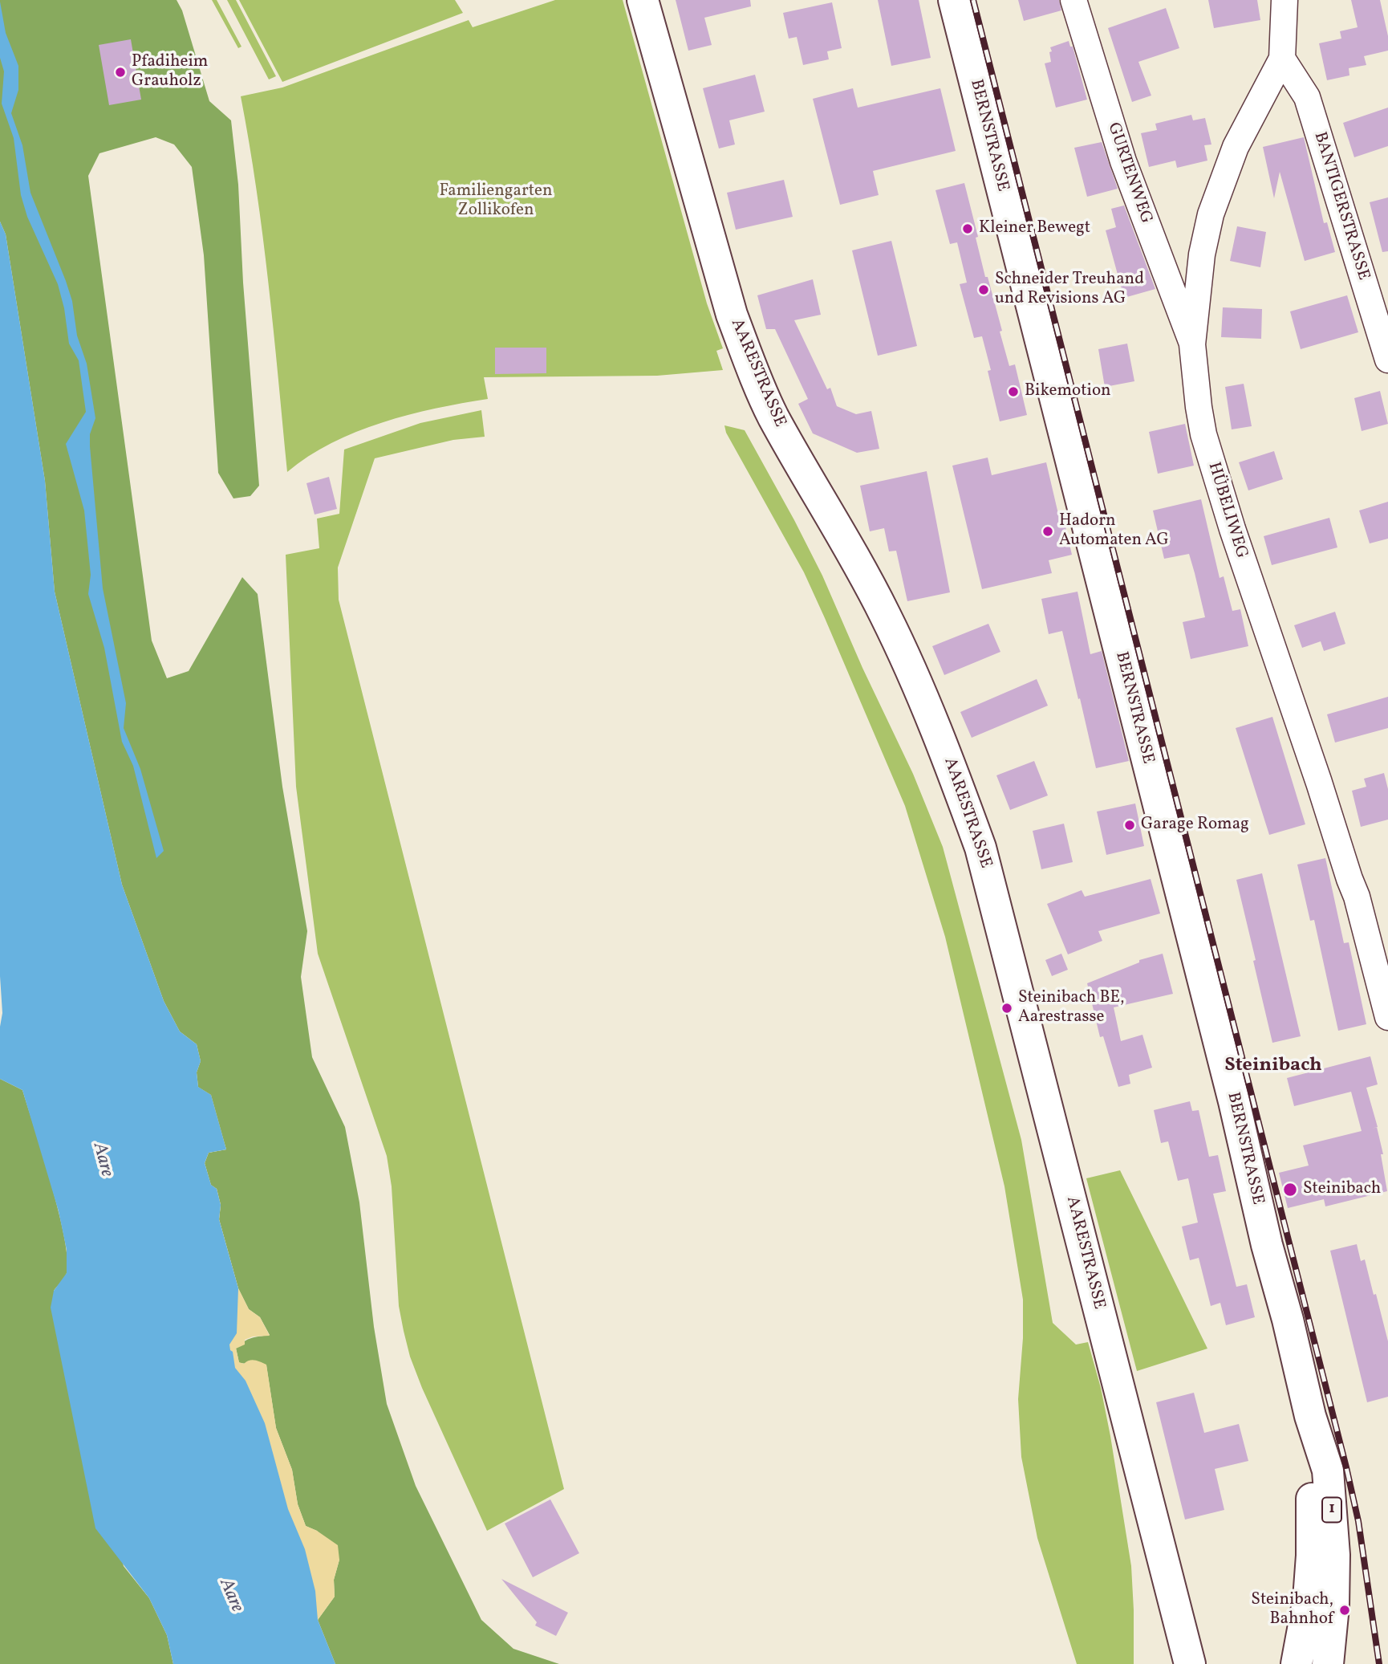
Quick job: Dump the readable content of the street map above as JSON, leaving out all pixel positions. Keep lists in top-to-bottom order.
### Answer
{
  "streets": {
    "main road": ["BERNSTRASSE", "AARESTRASSE", "1"],
    "street": ["GURTENWEG", "BANTIGERSTRASSE", "HÜBELIWEG"]
  },
  "crossings": [
    ["GURTENWEG", "HÜBELIWEG"],
    ["BANTIGERSTRASSE", "HÜBELIWEG"]
  ],
  "districts": ["Steinibach"],
  "water": ["Aare"],
  "parks": ["Familiengarten Zollikofen"],
  "places": [
    "Pfadiheim Grauholz",
    "Kleiner Bewegt",
    "Schneider Treuhand und Revisions AG",
    "Bikemotion",
    "Hadorn Automaten AG",
    "Garage Romag",
    "Steinibach BE, Aarestrasse",
    "Steinibach",
    "Steinibach, Bahnhof"
  ]
}
